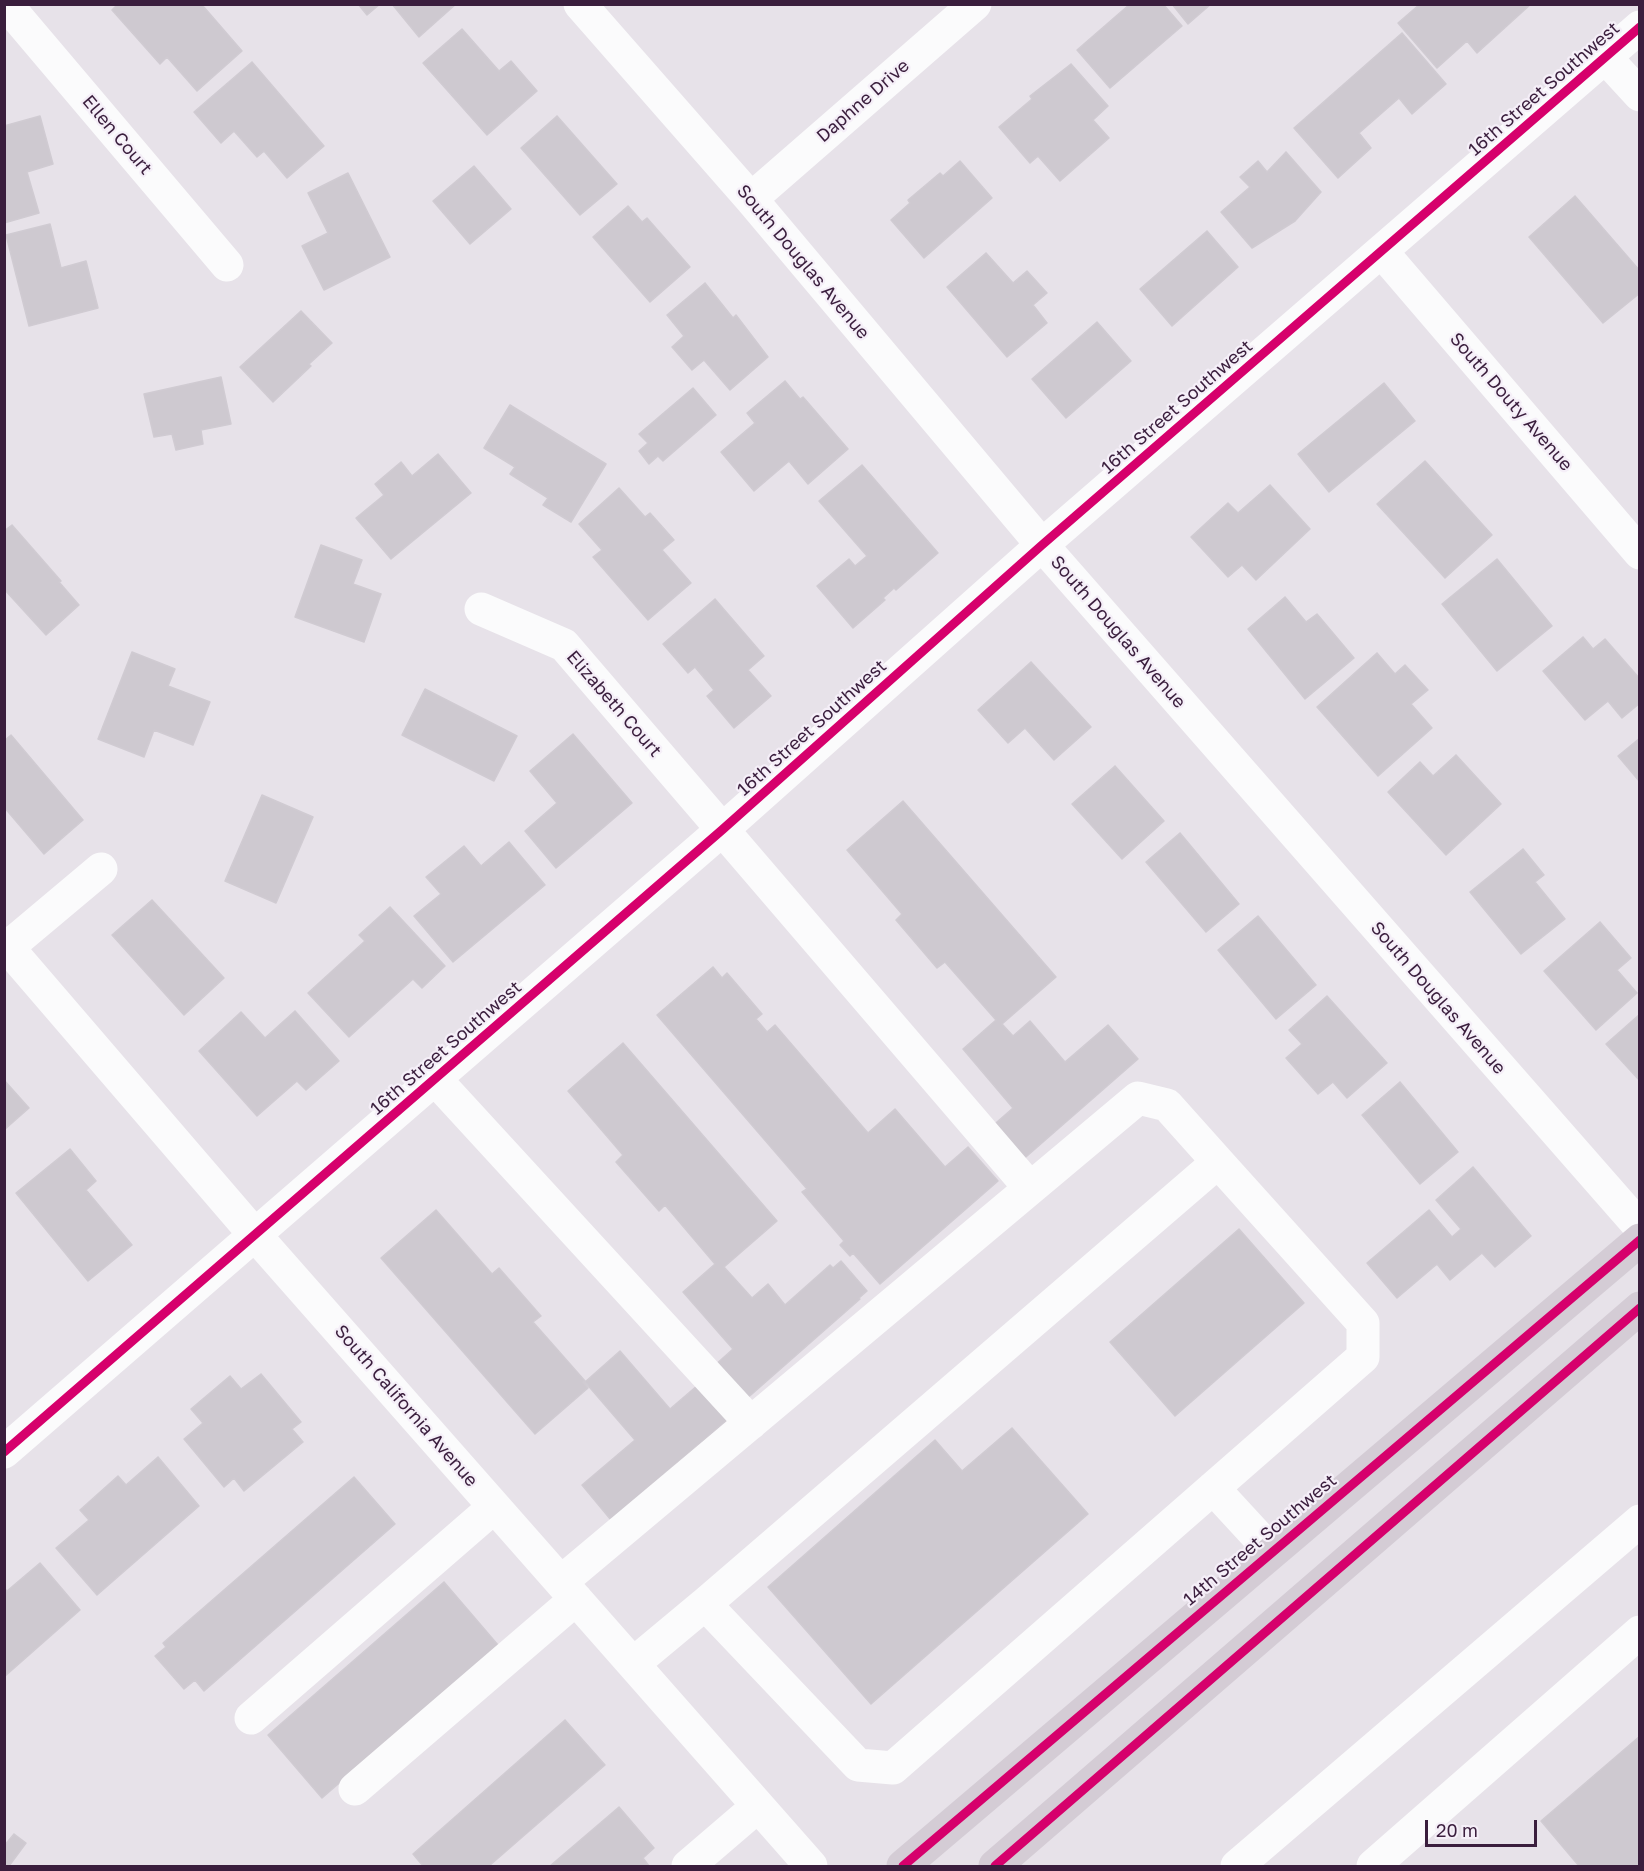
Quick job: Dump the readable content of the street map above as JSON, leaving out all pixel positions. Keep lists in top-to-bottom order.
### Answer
{
  "streets": {
    "main road": ["14th Street Southwest"],
    "street": [
      "16th Street Southwest",
      "Daphne Drive",
      "Ellen Court",
      "South Douglas Avenue",
      "South Douty Avenue",
      "Elizabeth Court",
      "South California Avenue"
    ]
  },
  "crossings": [
    ["16th Street Southwest", "South Douglas Avenue"],
    ["16th Street Southwest", "South Douty Avenue"],
    ["16th Street Southwest", "Elizabeth Court"],
    ["16th Street Southwest", "South California Avenue"],
    ["Daphne Drive", "South Douglas Avenue"]
  ],
  "scale_bar": "20 m"
}
